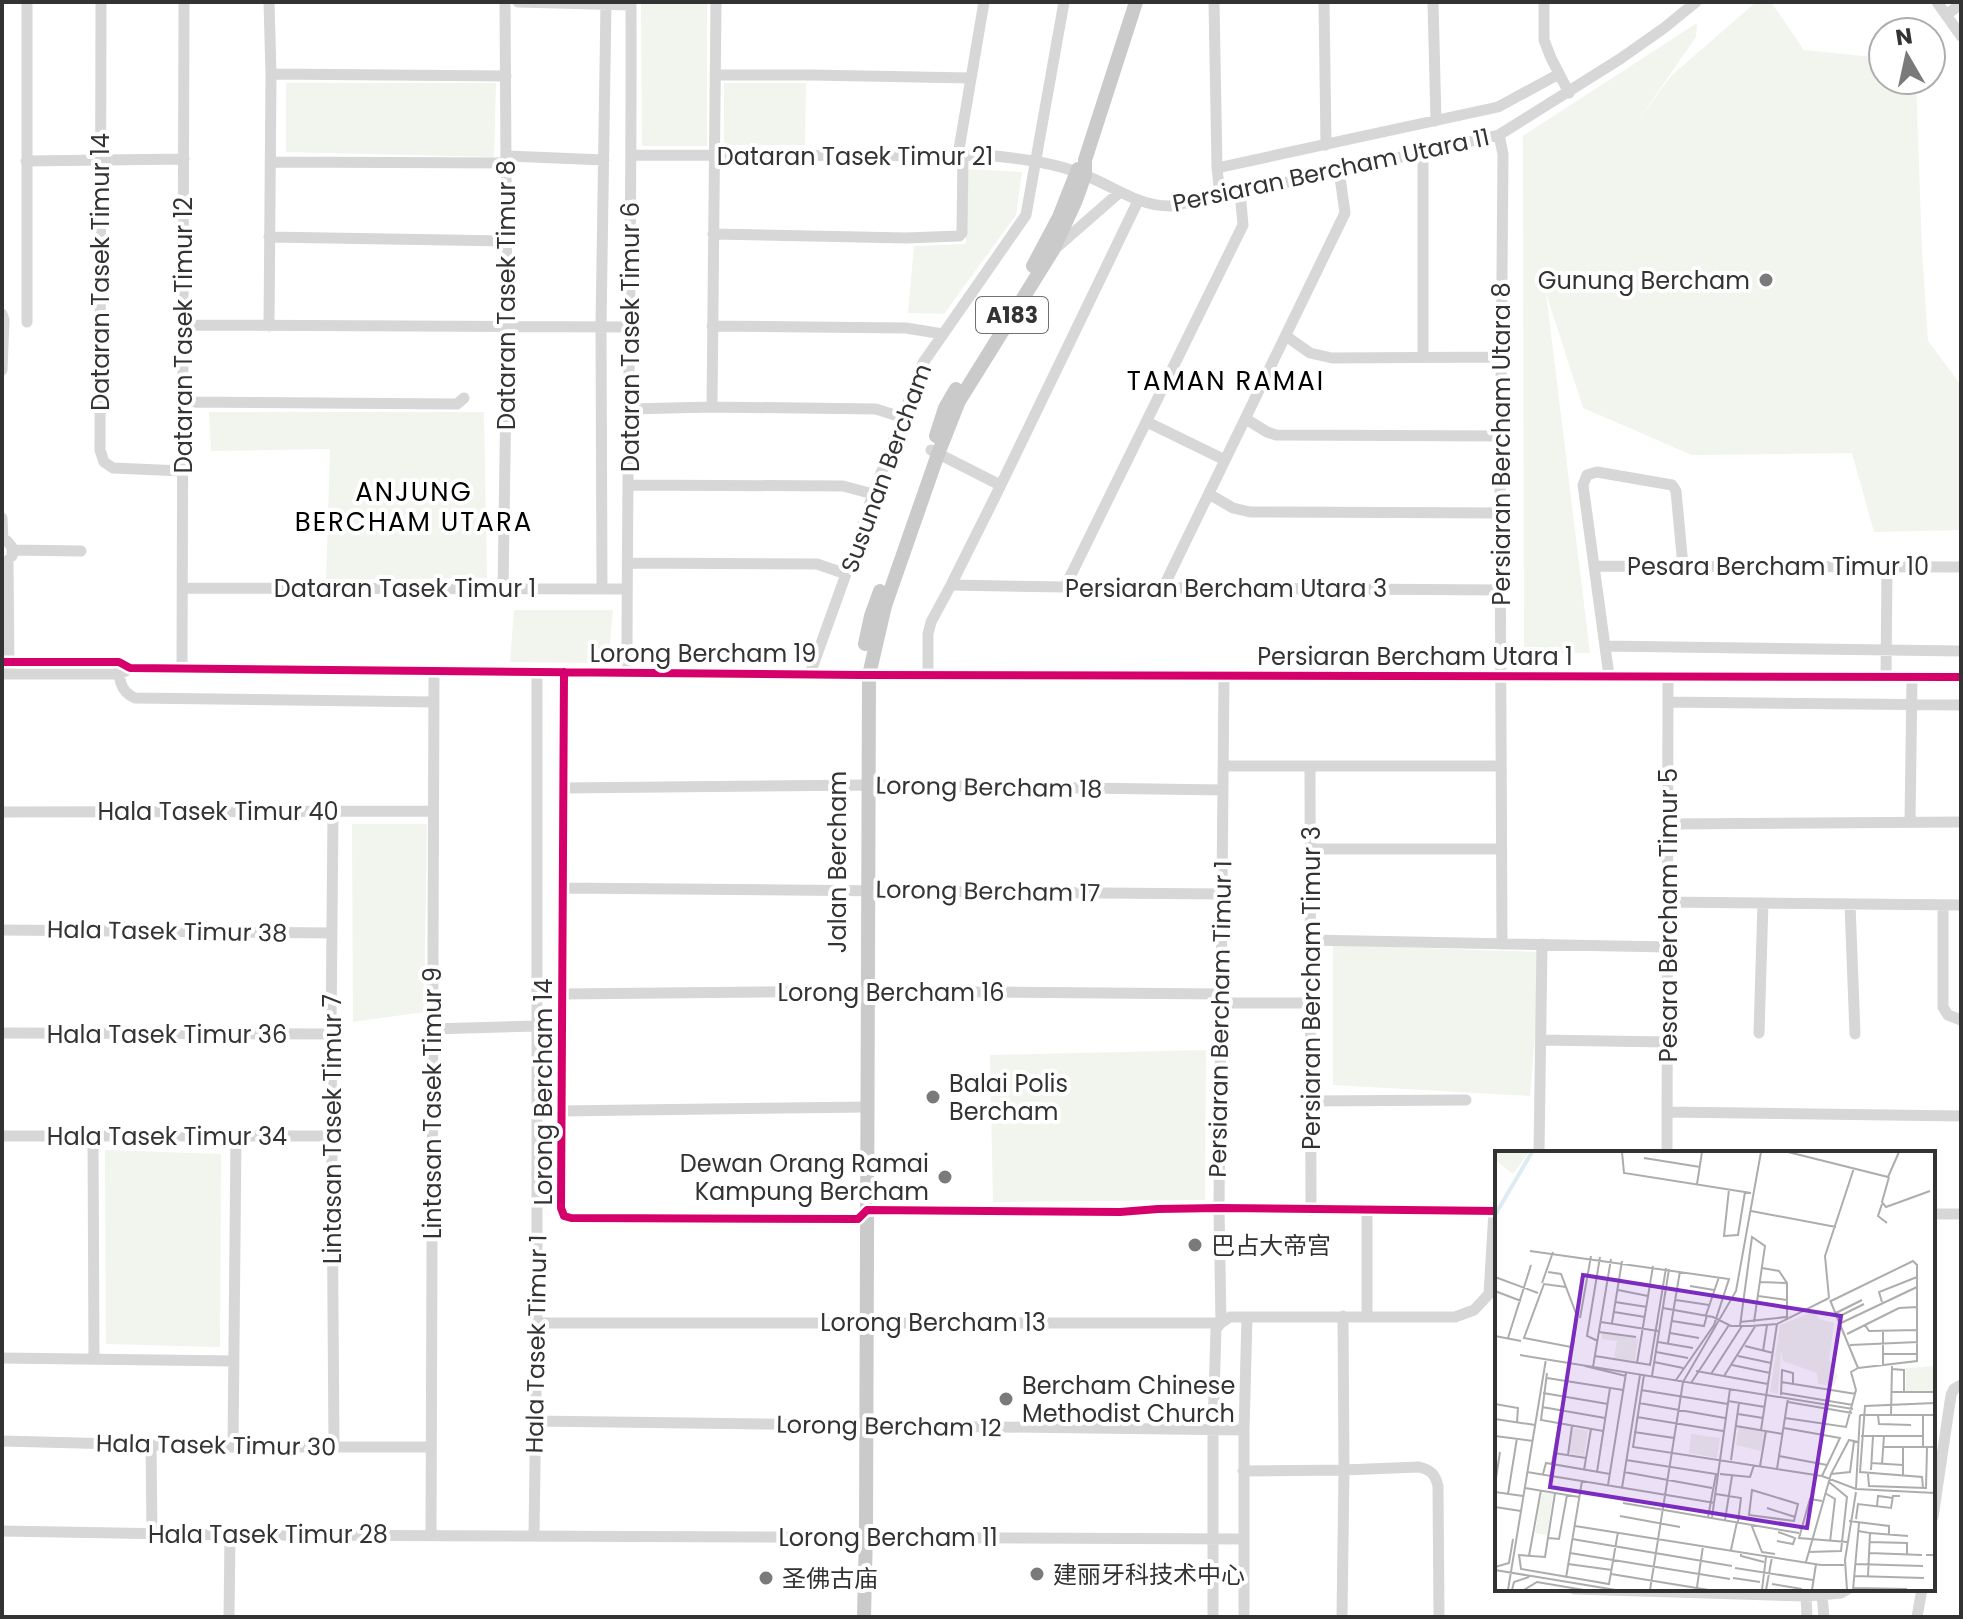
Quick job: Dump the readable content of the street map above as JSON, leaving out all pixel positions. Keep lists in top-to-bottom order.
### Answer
{
  "streets": {
    "main road": ["A183", "Jalan Bercham"],
    "street": [
      "Dataran Tasek Timur 21",
      "Persiaran Bercham Utara 11",
      "Dataran Tasek Timur 14",
      "Dataran Tasek Timur 8",
      "Dataran Tasek Timur 12",
      "Dataran Tasek Timur 6",
      "Persiaran Bercham Utara 8",
      "Susunan Bercham",
      "Pesara Bercham Timur 10",
      "Dataran Tasek Timur 1",
      "Persiaran Bercham Utara 3",
      "Lorong Bercham 19",
      "Persiaran Bercham Utara 1",
      "Lorong Bercham 18",
      "Hala Tasek Timur 40",
      "Lorong Bercham 17",
      "Pesara Bercham Timur 5",
      "Hala Tasek Timur 38",
      "Persiaran Bercham Timur 3",
      "Lorong Bercham 16",
      "Persiaran Bercham Timur 1",
      "Hala Tasek Timur 36",
      "Lorong Bercham 14",
      "Lintasan Tasek Timur 9",
      "Lintasan Tasek Timur 7",
      "Hala Tasek Timur 34",
      "Lorong Bercham 13",
      "Hala Tasek Timur 1",
      "Lorong Bercham 12",
      "Hala Tasek Timur 30",
      "Hala Tasek Timur 28",
      "Lorong Bercham 11"
    ]
  },
  "crossings": [
    ["Dataran Tasek Timur 21", "Persiaran Bercham Utara 11"],
    ["Dataran Tasek Timur 21", "Dataran Tasek Timur 6"],
    ["Dataran Tasek Timur 21", "Susunan Bercham"],
    ["Dataran Tasek Timur 21", "Jalan Bercham"],
    ["Persiaran Bercham Utara 11", "Persiaran Bercham Utara 8"],
    ["Persiaran Bercham Utara 11", "Jalan Bercham"],
    ["Dataran Tasek Timur 14", "Dataran Tasek Timur 12"],
    ["Dataran Tasek Timur 8", "Dataran Tasek Timur 1"],
    ["Dataran Tasek Timur 12", "Dataran Tasek Timur 1"],
    ["Dataran Tasek Timur 12", "Lorong Bercham 19"],
    ["Dataran Tasek Timur 6", "Dataran Tasek Timur 1"],
    ["Dataran Tasek Timur 6", "Lorong Bercham 19"],
    ["Persiaran Bercham Utara 8", "Persiaran Bercham Utara 3"],
    ["Persiaran Bercham Utara 8", "Persiaran Bercham Utara 1"],
    ["Susunan Bercham", "Lorong Bercham 19"],
    ["Lorong Bercham 19", "Persiaran Bercham Utara 1"],
    ["Lorong Bercham 19", "Jalan Bercham"],
    ["Lorong Bercham 19", "Lorong Bercham 14"],
    ["Lorong Bercham 19", "Lintasan Tasek Timur 9"],
    ["Lorong Bercham 19", "Hala Tasek Timur 1"],
    ["Persiaran Bercham Utara 1", "Jalan Bercham"],
    ["Persiaran Bercham Utara 1", "Pesara Bercham Timur 5"],
    ["Persiaran Bercham Utara 1", "Persiaran Bercham Timur 1"],
    ["Lorong Bercham 18", "Jalan Bercham"],
    ["Lorong Bercham 18", "Persiaran Bercham Timur 1"],
    ["Lorong Bercham 18", "Lorong Bercham 14"],
    ["Hala Tasek Timur 40", "Lintasan Tasek Timur 9"],
    ["Hala Tasek Timur 40", "Lintasan Tasek Timur 7"],
    ["Jalan Bercham", "Lorong Bercham 17"],
    ["Jalan Bercham", "Lorong Bercham 16"],
    ["Jalan Bercham", "Lorong Bercham 14"],
    ["Jalan Bercham", "Lorong Bercham 13"],
    ["Jalan Bercham", "Lorong Bercham 12"],
    ["Jalan Bercham", "Lorong Bercham 11"],
    ["Lorong Bercham 17", "Persiaran Bercham Timur 1"],
    ["Lorong Bercham 17", "Lorong Bercham 14"],
    ["Hala Tasek Timur 38", "Lintasan Tasek Timur 7"],
    ["Persiaran Bercham Timur 3", "Lorong Bercham 16"],
    ["Persiaran Bercham Timur 3", "Lorong Bercham 14"],
    ["Lorong Bercham 16", "Persiaran Bercham Timur 1"],
    ["Lorong Bercham 16", "Lorong Bercham 14"],
    ["Persiaran Bercham Timur 1", "Lorong Bercham 14"],
    ["Persiaran Bercham Timur 1", "Lorong Bercham 13"],
    ["Hala Tasek Timur 36", "Lintasan Tasek Timur 7"],
    ["Lintasan Tasek Timur 9", "Hala Tasek Timur 30"],
    ["Lintasan Tasek Timur 9", "Hala Tasek Timur 28"],
    ["Lintasan Tasek Timur 7", "Hala Tasek Timur 34"],
    ["Lintasan Tasek Timur 7", "Hala Tasek Timur 30"],
    ["Lorong Bercham 13", "Hala Tasek Timur 1"],
    ["Hala Tasek Timur 1", "Lorong Bercham 12"],
    ["Hala Tasek Timur 1", "Hala Tasek Timur 28"],
    ["Hala Tasek Timur 1", "Lorong Bercham 11"],
    ["Hala Tasek Timur 28", "Lorong Bercham 11"]
  ],
  "districts": ["TAMAN RAMAI", "ANJUNG BERCHAM UTARA"],
  "places": [
    "Gunung Bercham",
    "Balai Polis Bercham",
    "Dewan Orang Ramai Kampung Bercham",
    "巴占大帝宫",
    "Bercham Chinese Methodist Church",
    "建丽牙科技术中心",
    "圣佛古庙"
  ],
  "north": "top"
}
